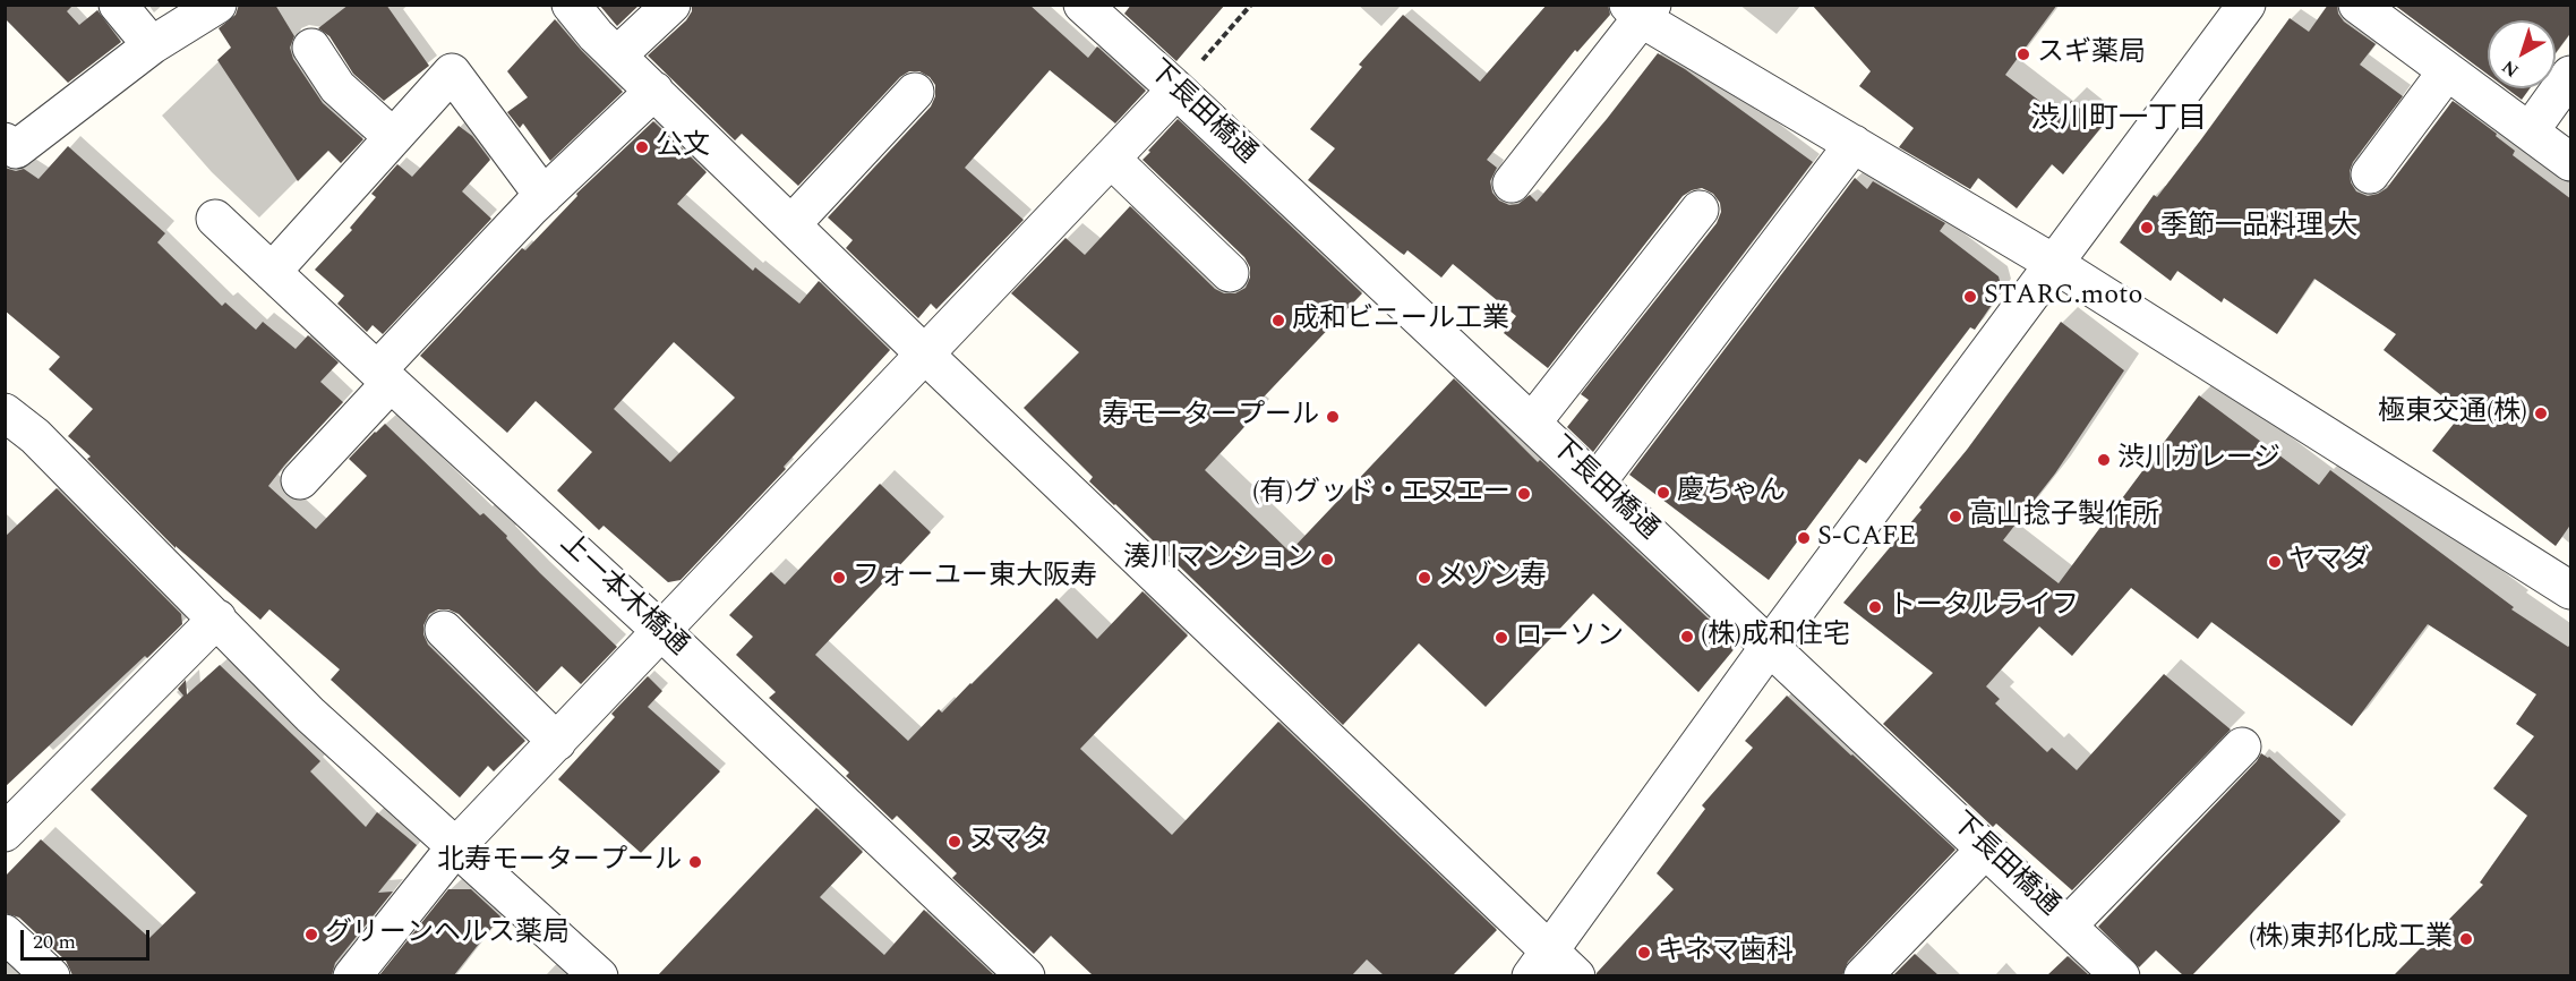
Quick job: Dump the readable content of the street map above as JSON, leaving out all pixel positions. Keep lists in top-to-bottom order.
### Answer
{
  "streets": {
    "street": ["下長田橋通", "上一本木橋通"]
  },
  "districts": ["渋川町一丁目"],
  "places": [
    "スギ薬局",
    "公文",
    "季節一品料理 大",
    "STARC.moto",
    "成和ビニール工業",
    "極東交通(株)",
    "寿モータープール",
    "渋川ガレージ",
    "慶ちゃん",
    "(有)グッド・エヌエー",
    "高山捻子製作所",
    "S-CAFE",
    "湊川マンション",
    "ヤマダ",
    "フォーユー東大阪寿",
    "メゾン寿",
    "トータルライフ",
    "(株)成和住宅",
    "ローソン",
    "ヌマタ",
    "北寿モータープール",
    "グリーンヘルス薬局",
    "(株)東邦化成工業",
    "キネマ歯科"
  ],
  "scale_bar": "20 m",
  "north": "bottom left"
}
